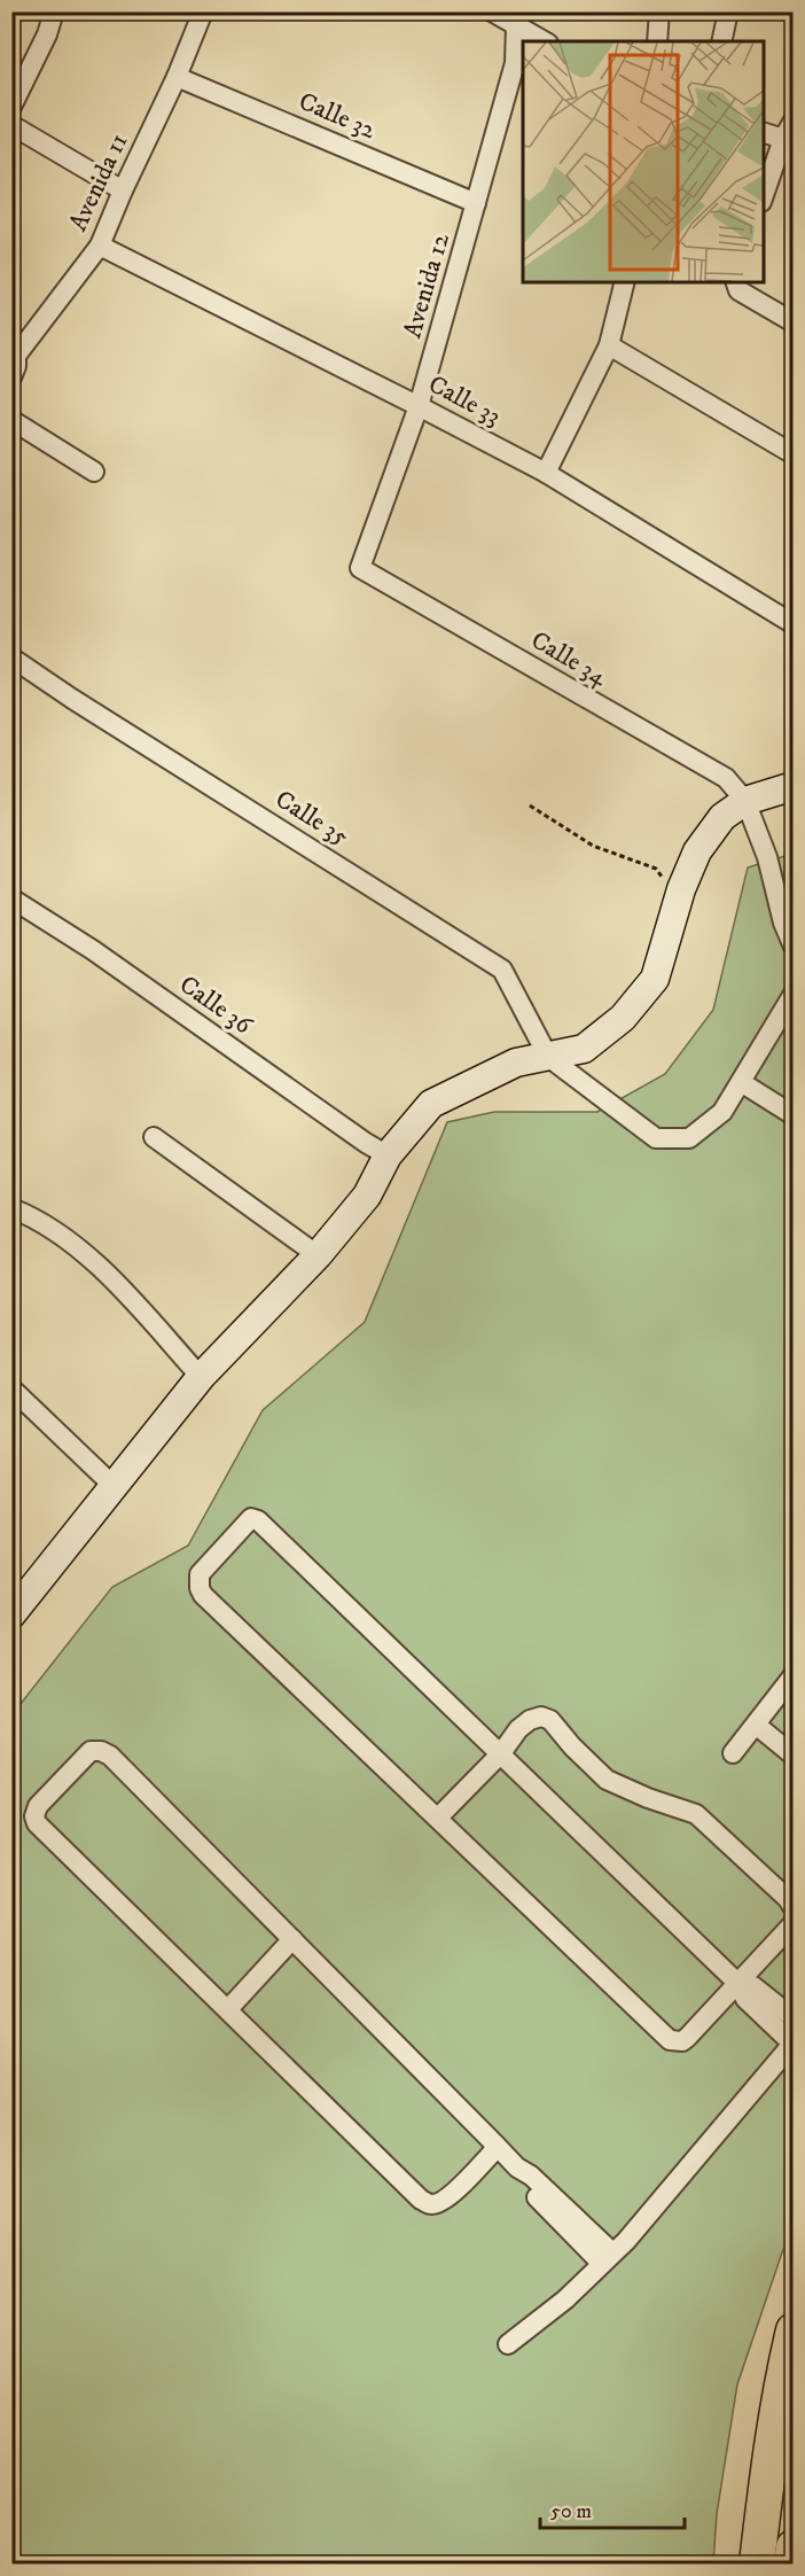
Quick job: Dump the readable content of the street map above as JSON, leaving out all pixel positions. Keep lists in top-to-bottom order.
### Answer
{
  "streets": {
    "street": [
      "Calle 32",
      "Avenida 11",
      "Avenida 12",
      "Calle 33",
      "Calle 34",
      "Calle 35",
      "Calle 36"
    ]
  },
  "crossings": [
    ["Calle 32", "Avenida 11"],
    ["Calle 32", "Avenida 12"],
    ["Avenida 11", "Calle 33"],
    ["Avenida 12", "Calle 33"],
    ["Avenida 12", "Calle 34"]
  ],
  "scale_bar": "50 m"
}
